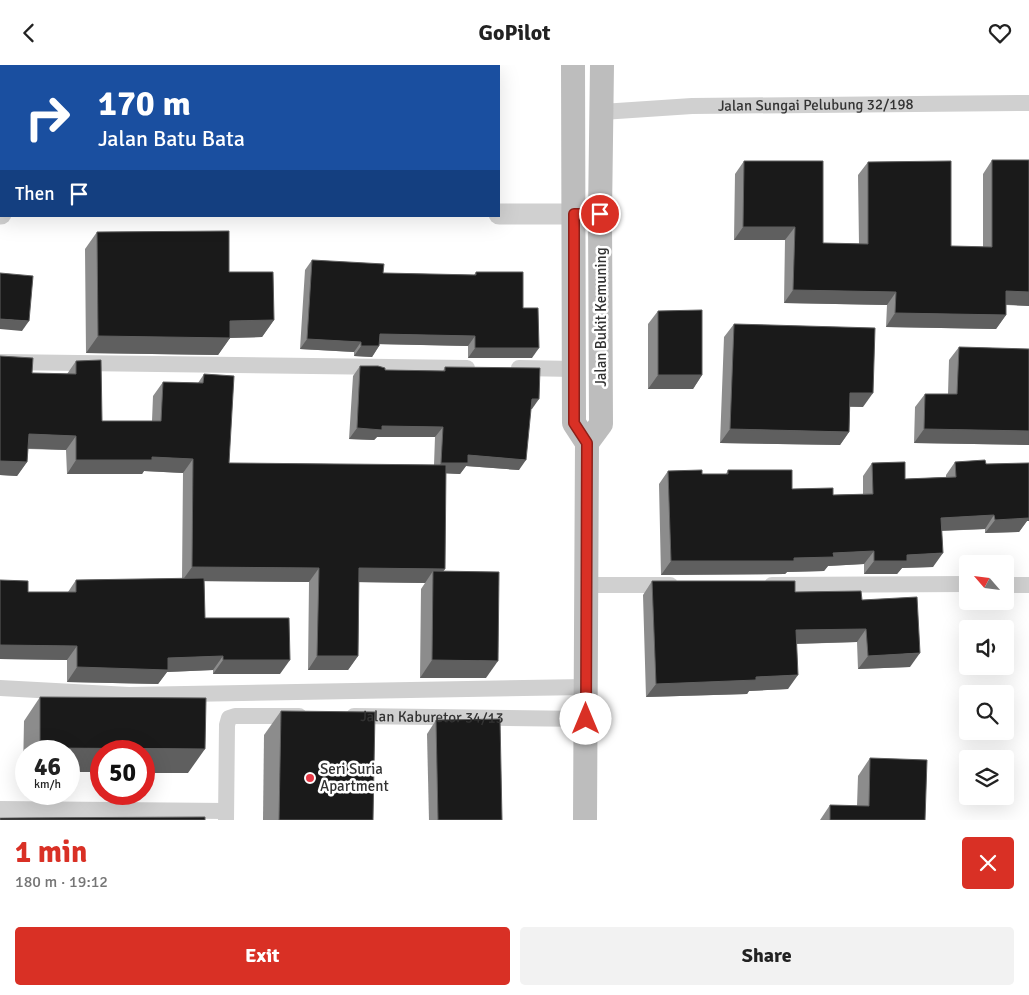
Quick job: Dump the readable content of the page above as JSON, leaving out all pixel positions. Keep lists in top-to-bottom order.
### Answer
{
  "streets": {
    "main road": ["Jalan Bukit Kemuning"],
    "street": ["Jalan Sungai Pelubung 32/198", "Jalan Kaburetor 34/13"]
  },
  "crossings": [
    ["Jalan Sungai Pelubung 32/198", "Jalan Bukit Kemuning"]
  ],
  "places": ["Seri Suria Apartment"],
  "north": "top left",
  "page": {
    "header": "GoPilot",
    "turn": ["170 m", "Jalan Batu Bata"],
    "then": "Then",
    "speed": "46 km/h",
    "limit": "50",
    "heading": ["1 min", "180 m · 19:12"],
    "buttons": ["Exit", "Share"]
  }
}
